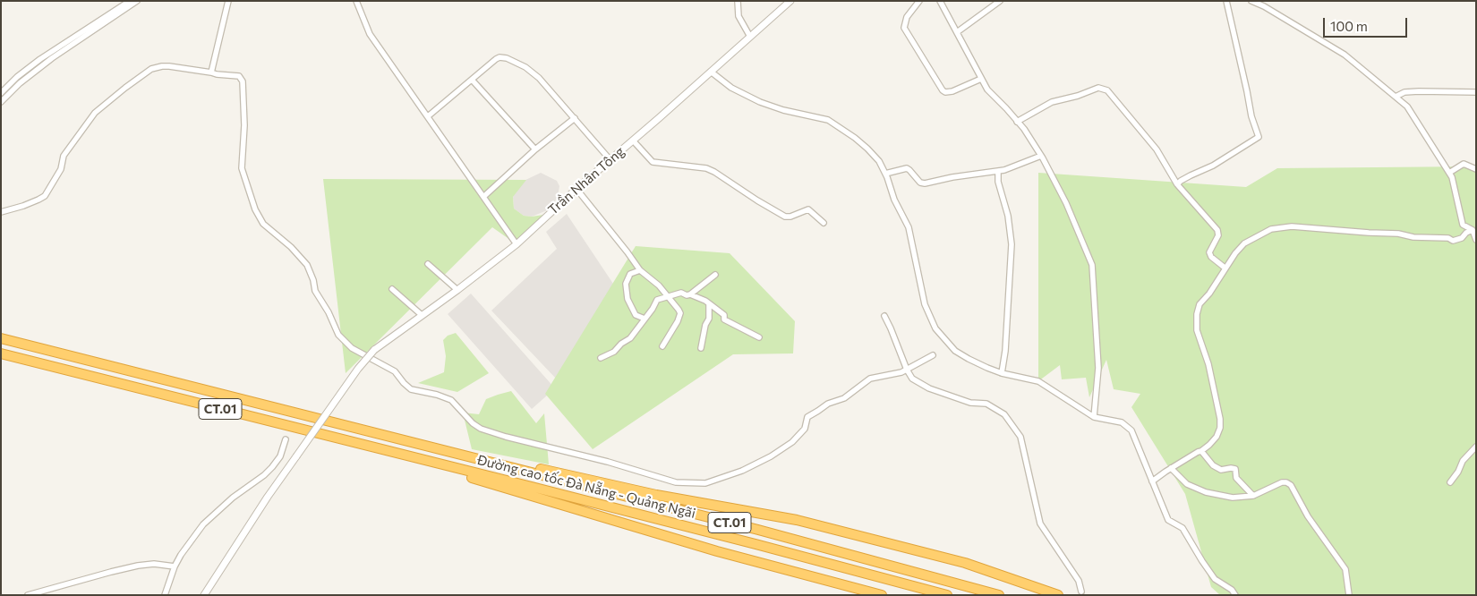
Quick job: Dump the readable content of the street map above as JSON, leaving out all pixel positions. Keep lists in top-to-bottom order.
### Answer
{
  "streets": {
    "highway": ["CT.01", "Đường cao tốc Đà Nẵng - Quảng Ngãi"],
    "street": ["Trần Nhân Tông"]
  },
  "crossings": [
    ["CT.01", "Đường cao tốc Đà Nẵng - Quảng Ngãi"]
  ],
  "scale_bar": "100 m"
}
